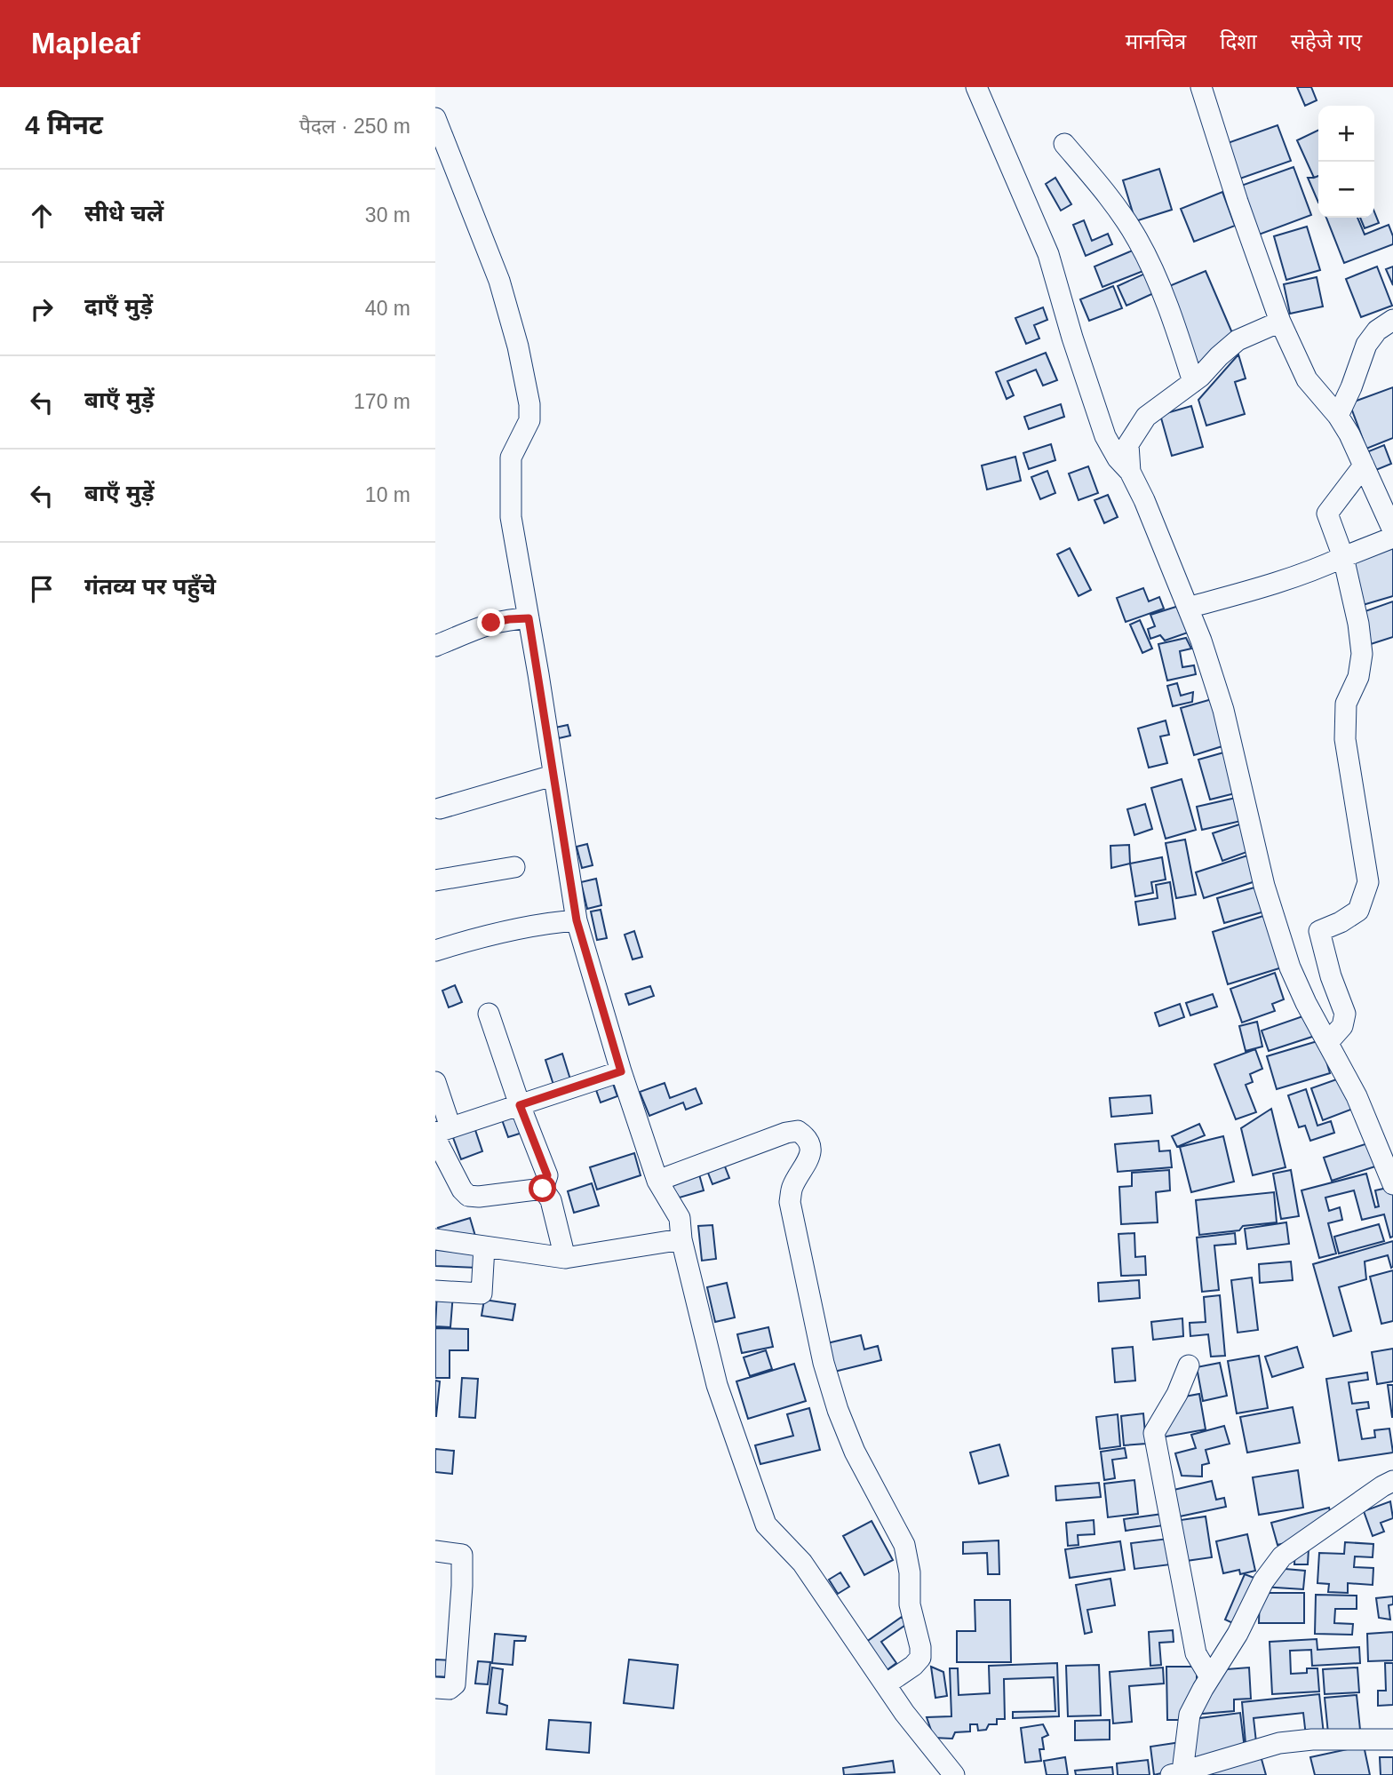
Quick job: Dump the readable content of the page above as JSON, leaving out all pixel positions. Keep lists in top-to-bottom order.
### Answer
{
  "page": {
    "header": "Mapleaf",
    "nav": ["मानचित्र", "दिशा", "सहेजे गए"],
    "heading": ["4 मिनट", "पैदल · 250 m"],
    "map_buttons": ["+", "−"],
    "list": [
      ["सीधे चलें", "30 m"],
      ["दाएँ मुड़ें", "40 m"],
      ["बाएँ मुड़ें", "170 m"],
      ["बाएँ मुड़ें", "10 m"],
      "गंतव्य पर पहुँचे"
    ]
  }
}
